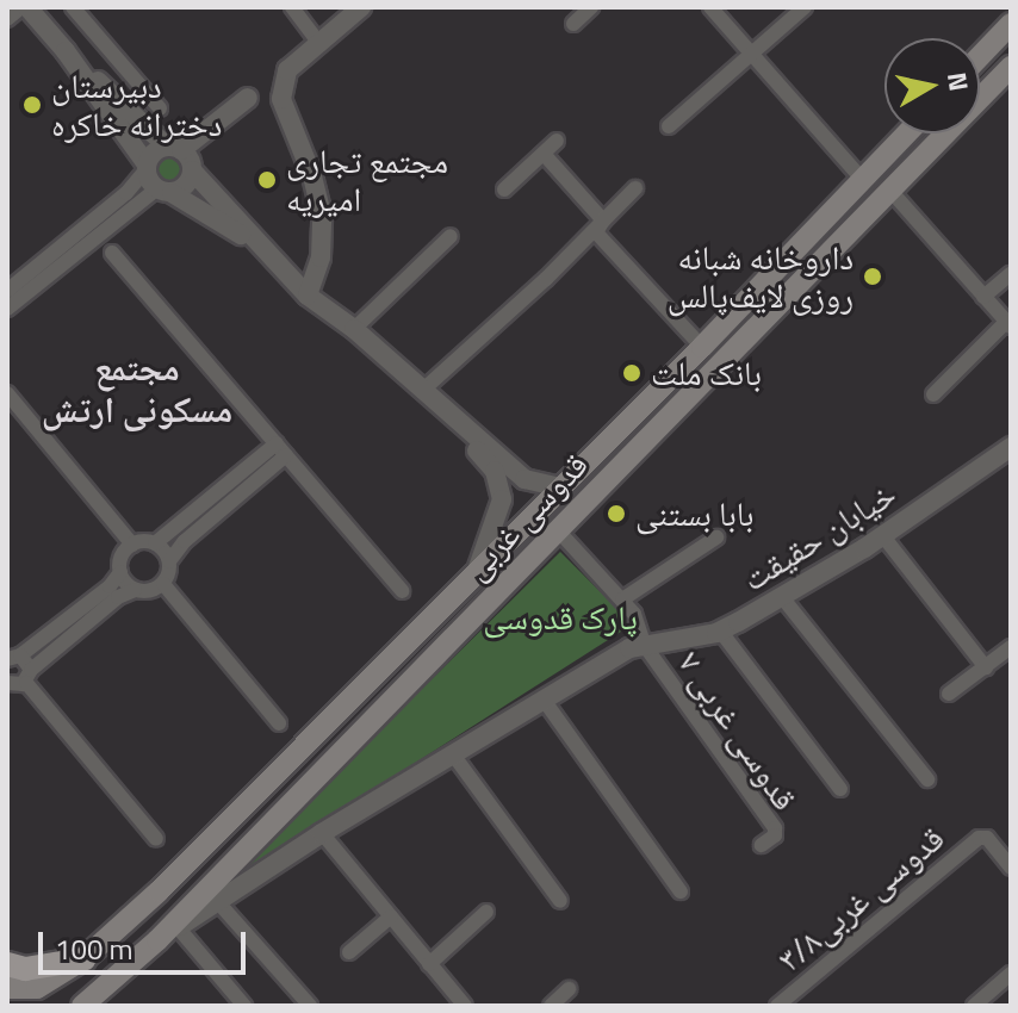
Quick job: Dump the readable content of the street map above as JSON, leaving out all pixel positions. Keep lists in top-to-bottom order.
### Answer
{
  "streets": {
    "main road": ["قدوسی غربی"],
    "street": ["خیابان حقیقت", "۷ قدوسی غربی", "قدوسی غربی۳/۸"]
  },
  "crossings": [
    ["قدوسی غربی", "خیابان حقیقت"],
    ["خیابان حقیقت", "۷ قدوسی غربی"]
  ],
  "districts": ["مجتمع مسکونی ارتش"],
  "parks": ["پارک قدوسی"],
  "places": [
    "دبیرستان دخترانه خاکره",
    "مجتمع تجاری امیریه",
    "داروخانه شبانه روزی لایف‌پالس",
    "بانک ملت",
    "بابا بستنی"
  ],
  "scale_bar": "100 m",
  "north": "right"
}
